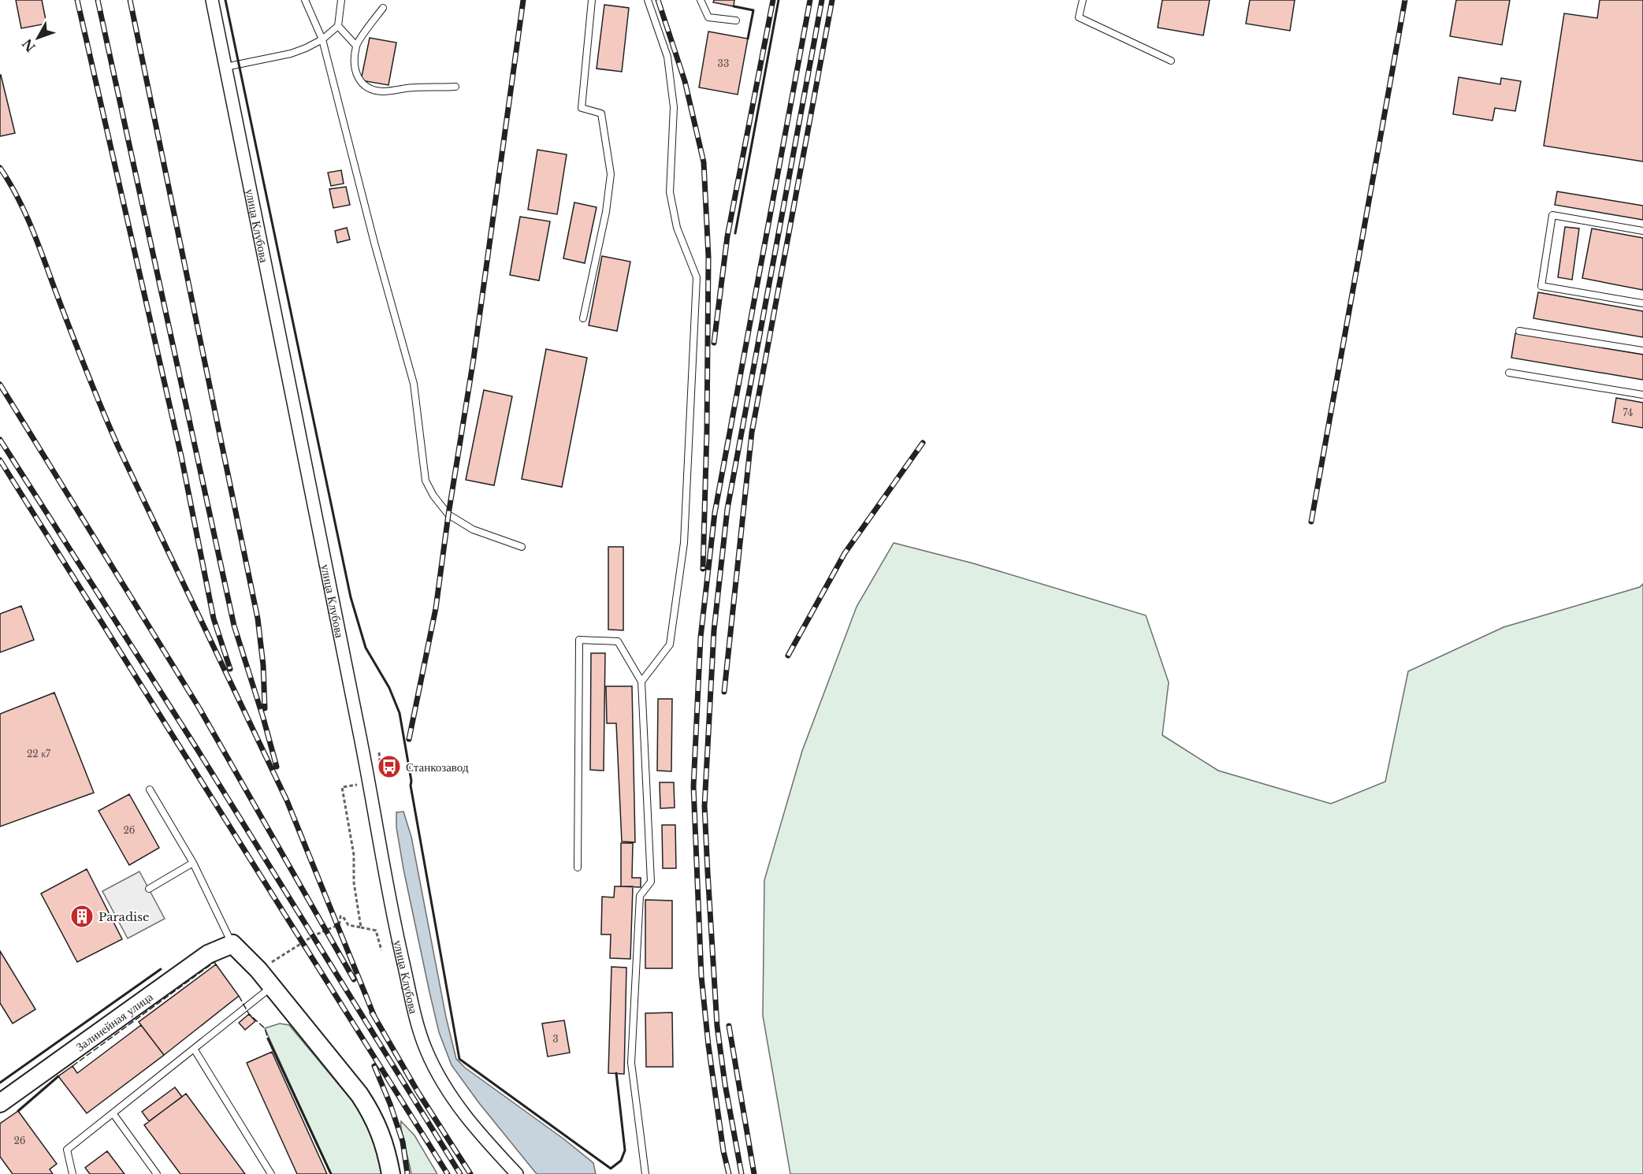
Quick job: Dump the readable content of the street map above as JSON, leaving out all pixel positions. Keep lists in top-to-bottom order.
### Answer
{
  "streets": {
    "main road": ["Залинейная улица"],
    "street": ["улица Клубова"]
  },
  "places": {
    "bus stop": ["Станкозавод"],
    "building": ["Paradise"]
  },
  "house_numbers": [
    "33",
    "74",
    "22 к7",
    "26",
    "3",
    "26"
  ],
  "north": "bottom left"
}
